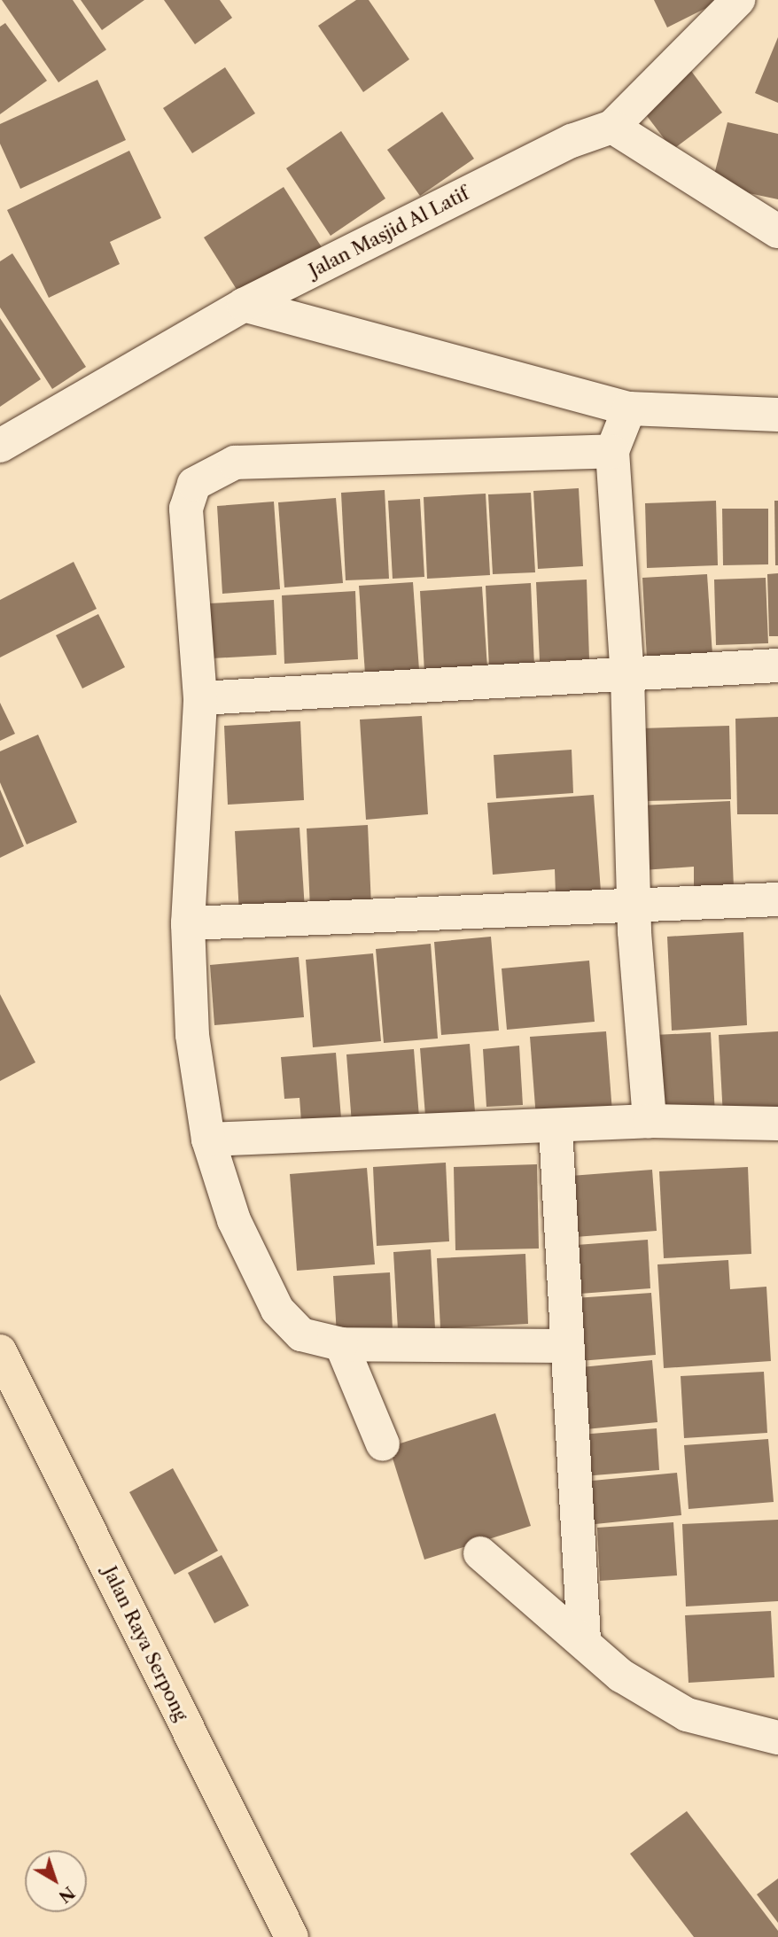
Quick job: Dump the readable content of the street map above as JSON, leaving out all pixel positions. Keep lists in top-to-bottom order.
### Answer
{
  "streets": {
    "main road": ["Jalan Raya Serpong"],
    "street": ["Jalan Masjid Al Latif"]
  },
  "north": "bottom right"
}
